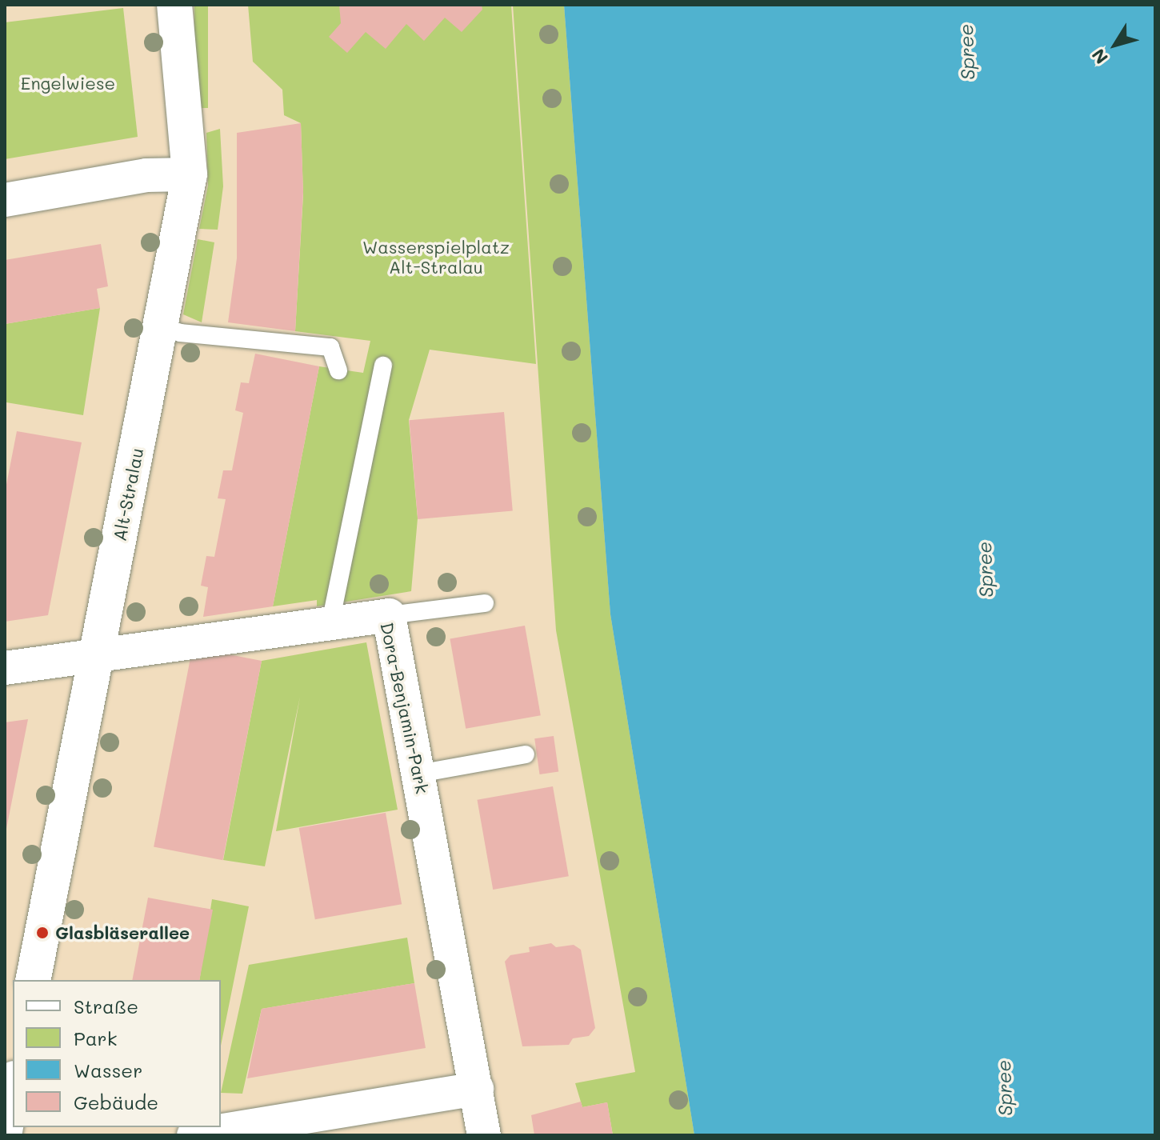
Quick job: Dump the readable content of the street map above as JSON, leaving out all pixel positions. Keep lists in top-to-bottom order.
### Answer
{
  "streets": {
    "street": ["Alt-Stralau", "Dora-Benjamin-Park"]
  },
  "crossings": [
    ["Alt-Stralau", "Dora-Benjamin-Park"]
  ],
  "water": ["Spree"],
  "parks": ["Engelwiese", "Wasserspielplatz Alt-Stralau"],
  "places": ["Glasbläserallee"],
  "legend": [
    "Straße",
    "Park",
    "Wasser",
    "Gebäude"
  ],
  "north": "bottom left"
}
